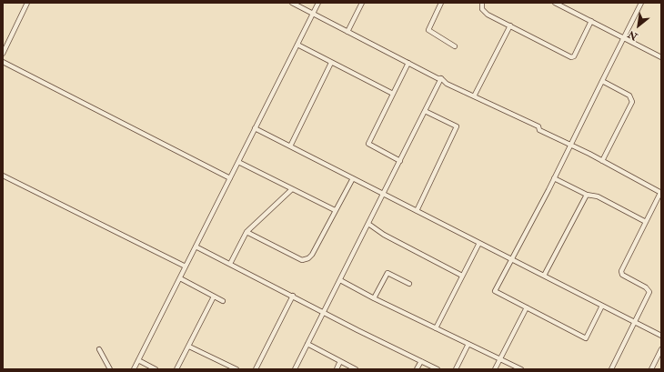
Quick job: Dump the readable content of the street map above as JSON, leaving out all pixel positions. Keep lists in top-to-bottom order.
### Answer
{
  "north": "bottom left"
}
